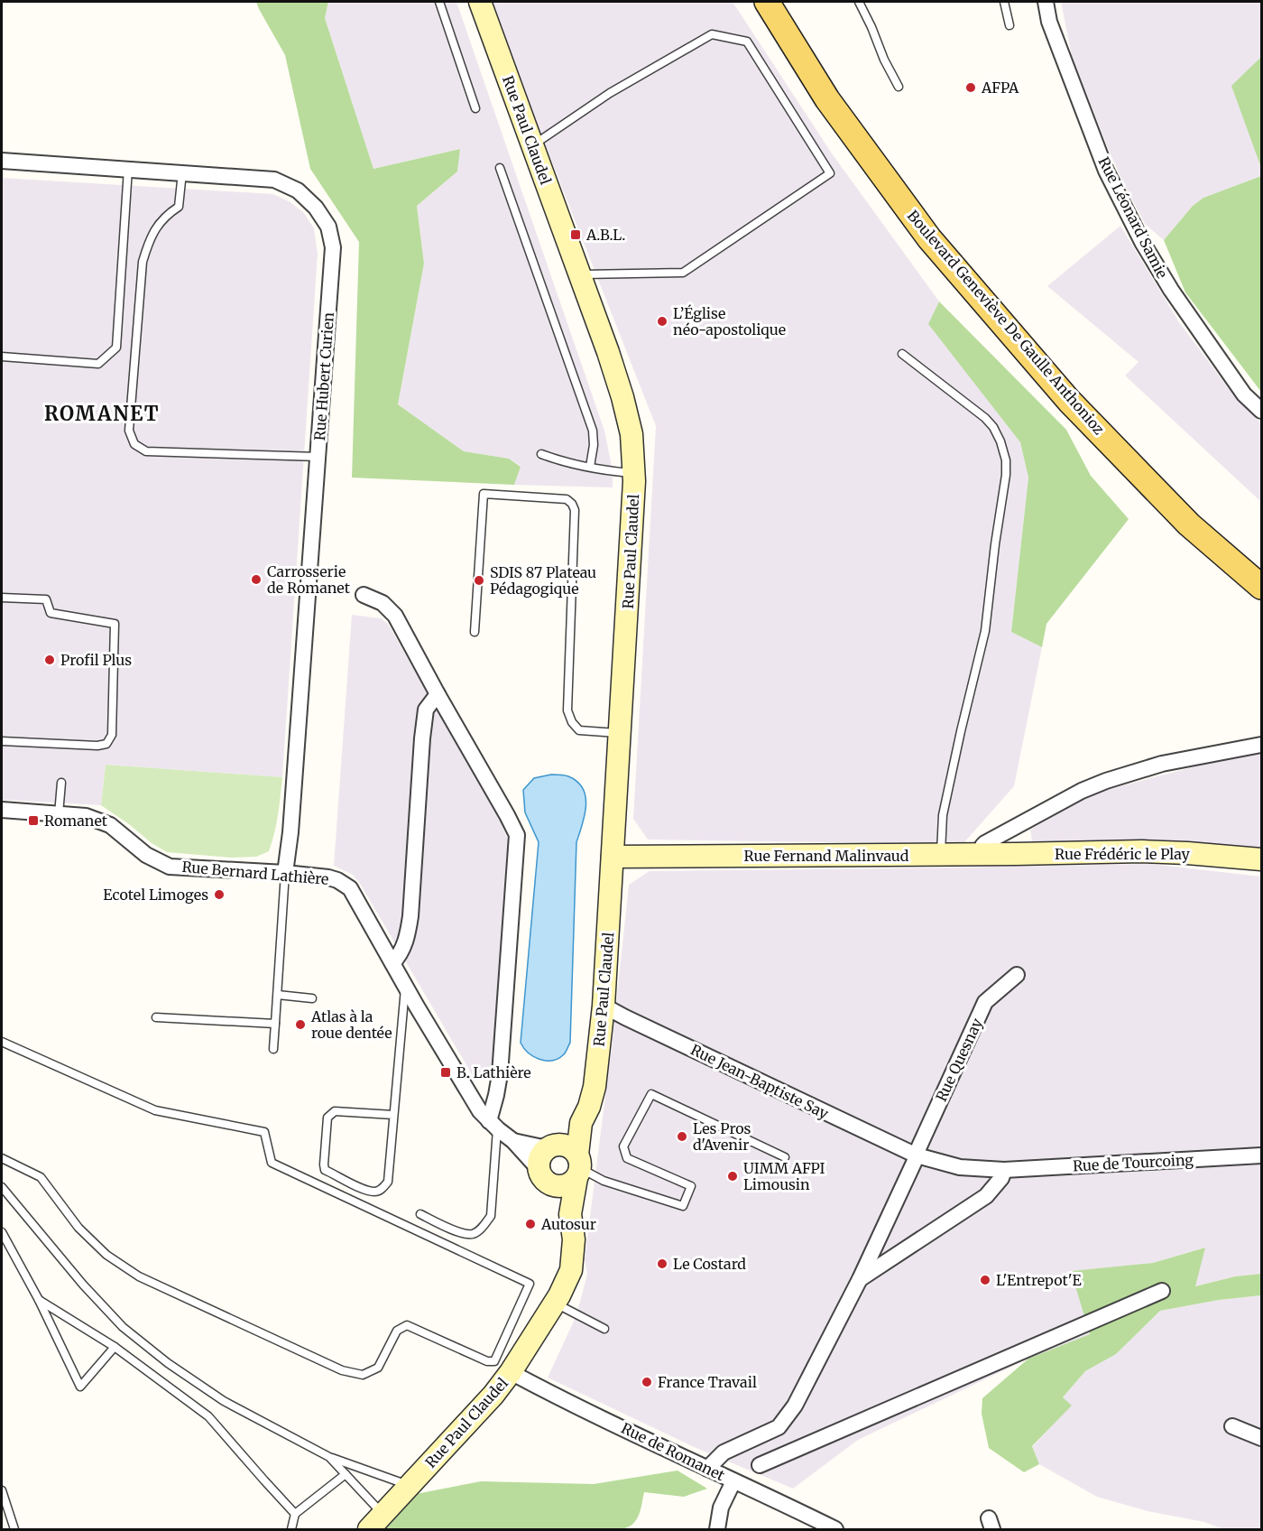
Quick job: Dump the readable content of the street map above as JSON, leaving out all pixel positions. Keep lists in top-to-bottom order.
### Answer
{
  "streets": {
    "main road": ["Boulevard Geneviève De Gaulle Anthonioz"],
    "street": [
      "Rue Paul Claudel",
      "Rue Léonard Samie",
      "Rue Hubert Curien",
      "Rue Frédéric le Play",
      "Rue Fernand Malinvaud",
      "Rue Bernard Lathière",
      "Rue Quesnay",
      "Rue Jean-Baptiste Say",
      "Rue de Tourcoing",
      "Rue de Romanet"
    ]
  },
  "crossings": [
    ["Rue Paul Claudel", "Rue Fernand Malinvaud"],
    ["Rue Paul Claudel", "Rue Bernard Lathière"],
    ["Rue Paul Claudel", "Rue Jean-Baptiste Say"],
    ["Rue Paul Claudel", "Rue de Romanet"],
    ["Rue Hubert Curien", "Rue Bernard Lathière"],
    ["Rue Frédéric le Play", "Rue Fernand Malinvaud"],
    ["Rue Quesnay", "Rue Jean-Baptiste Say"],
    ["Rue Quesnay", "Rue de Tourcoing"],
    ["Rue Jean-Baptiste Say", "Rue de Tourcoing"]
  ],
  "districts": ["ROMANET"],
  "places": {
    "other": [
      "AFPA",
      "L’Église néo-apostolique",
      "Carrosserie de Romanet",
      "SDIS 87 Plateau Pédagogique",
      "Profil Plus",
      "Ecotel Limoges",
      "Atlas à la roue dentée",
      "Les Pros d'Avenir",
      "UIMM AFPI Limousin",
      "Autosur",
      "Le Costard",
      "L'Entrepot'E",
      "France Travail"
    ],
    "transit": ["A.B.L.", "Romanet", "B. Lathière"]
  }
}
